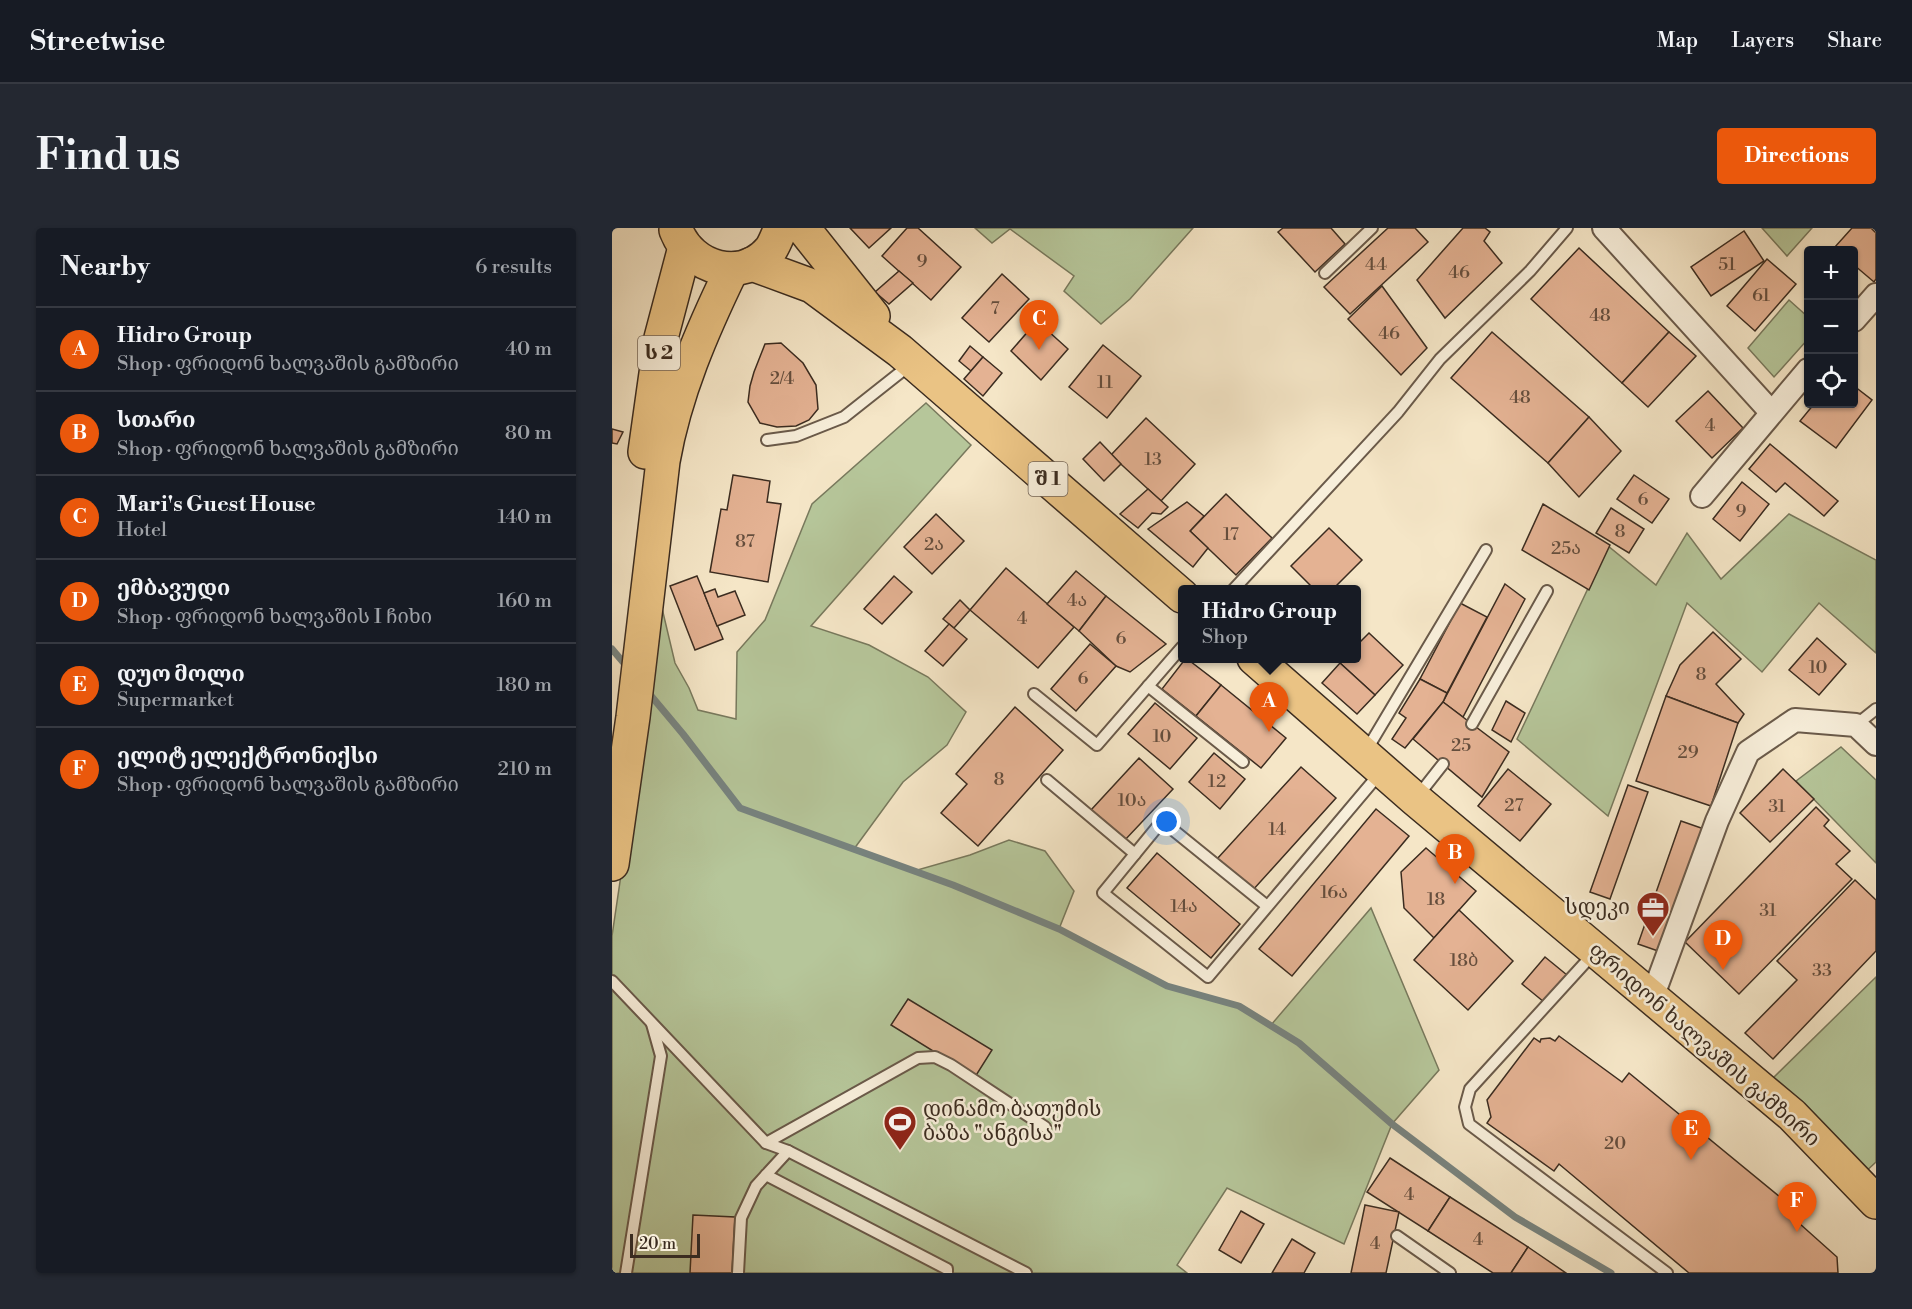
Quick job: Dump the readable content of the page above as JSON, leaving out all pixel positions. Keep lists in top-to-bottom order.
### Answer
{
  "streets": {
    "highway": ["ს 2", "შ 1", "ფრიდონ ხალვაშის გამზირი"]
  },
  "crossings": [
    ["ს 2", "შ 1"]
  ],
  "places": {
    "office": ["სდეკი"],
    "sports": ["დინამო ბათუმის ბაზა \"ანგისა\""]
  },
  "house_numbers": [
    "9",
    "44",
    "51",
    "46",
    "61",
    "7",
    "48",
    "46",
    "2/4",
    "11",
    "48",
    "4",
    "13",
    "6",
    "9",
    "8",
    "17",
    "87",
    "2ა",
    "25ა",
    "4ა",
    "4",
    "6",
    "10",
    "8",
    "6",
    "10",
    "25",
    "29",
    "8",
    "12",
    "10ა",
    "27",
    "31",
    "14",
    "16ა",
    "18",
    "14ა",
    "31",
    "18ბ",
    "33",
    "20",
    "4",
    "4",
    "4"
  ],
  "scale_bar": "20 m",
  "page": {
    "header": "Streetwise",
    "nav": ["Map", "Layers", "Share"],
    "buttons": "Directions",
    "title": "Find us",
    "heading": ["Nearby", "6 results"],
    "map_buttons": ["+", "−"],
    "pins": [
      "C",
      "A",
      "B",
      "D",
      "E",
      "F"
    ],
    "list": [
      {
        "mark": "A",
        "name": "Hidro Group",
        "note": "Shop · ფრიდონ ხალვაშის გამზირი",
        "value": "40 m"
      },
      {
        "mark": "B",
        "name": "სთარი",
        "note": "Shop · ფრიდონ ხალვაშის გამზირი",
        "value": "80 m"
      },
      {
        "mark": "C",
        "name": "Mari's Guest House",
        "note": "Hotel",
        "value": "140 m"
      },
      {
        "mark": "D",
        "name": "ემბავუდი",
        "note": "Shop · ფრიდონ ხალვაშის I ჩიხი",
        "value": "160 m"
      },
      {
        "mark": "E",
        "name": "დუო მოლი",
        "note": "Supermarket",
        "value": "180 m"
      },
      {
        "mark": "F",
        "name": "ელიტ ელექტრონიქსი",
        "note": "Shop · ფრიდონ ხალვაშის გამზირი",
        "value": "210 m"
      }
    ],
    "popup": ["Hidro Group", "Shop"],
    "scale": "20 m"
  }
}
